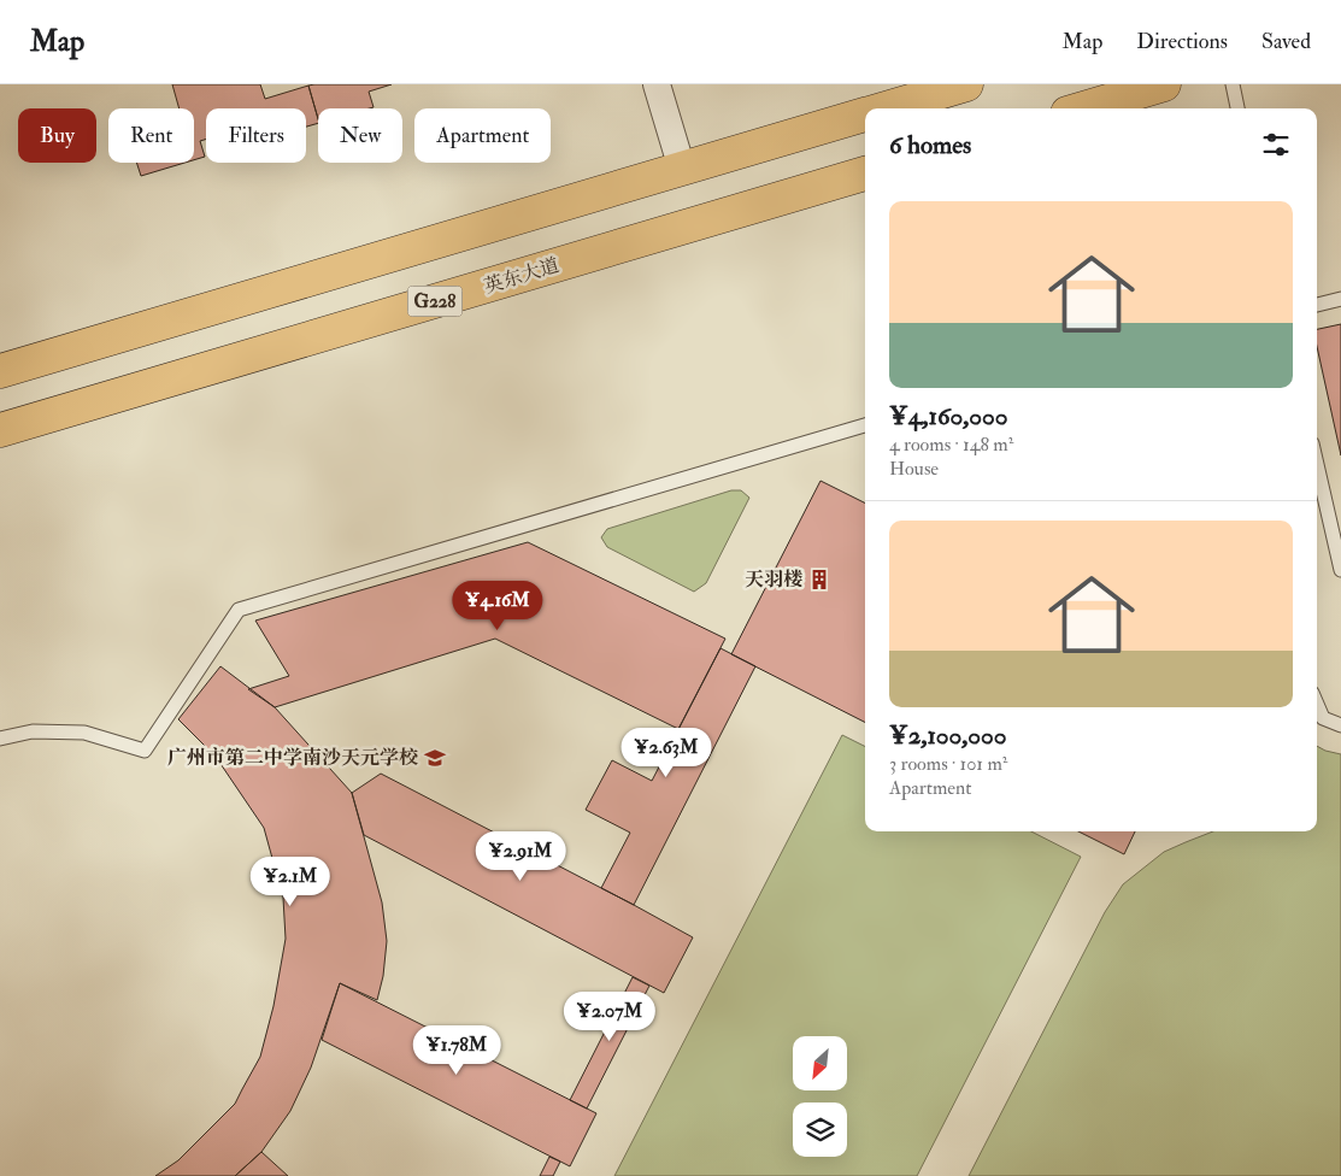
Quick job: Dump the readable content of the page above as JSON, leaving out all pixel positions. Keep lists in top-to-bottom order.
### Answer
{
  "streets": {
    "highway": ["英东大道", "G228"]
  },
  "places": {
    "building": ["天羽楼"],
    "school or university": ["广州市第二中学南沙天元学校"]
  },
  "north": "bottom left",
  "page": {
    "header": "Map",
    "nav": ["Map", "Directions", "Saved"],
    "chip": [
      "Buy",
      "Rent",
      "Filters",
      "New",
      "Apartment"
    ],
    "heading": "6 homes",
    "list": [
      {
        "name": "¥4,160,000",
        "note": "4 rooms · 148 m² · House"
      },
      {
        "name": "¥2,100,000",
        "note": "3 rooms · 101 m² · Apartment"
      }
    ],
    "price": [
      "¥4.16M",
      "¥2.63M",
      "¥2.91M",
      "¥2.1M",
      "¥2.07M",
      "¥1.78M"
    ]
  }
}
